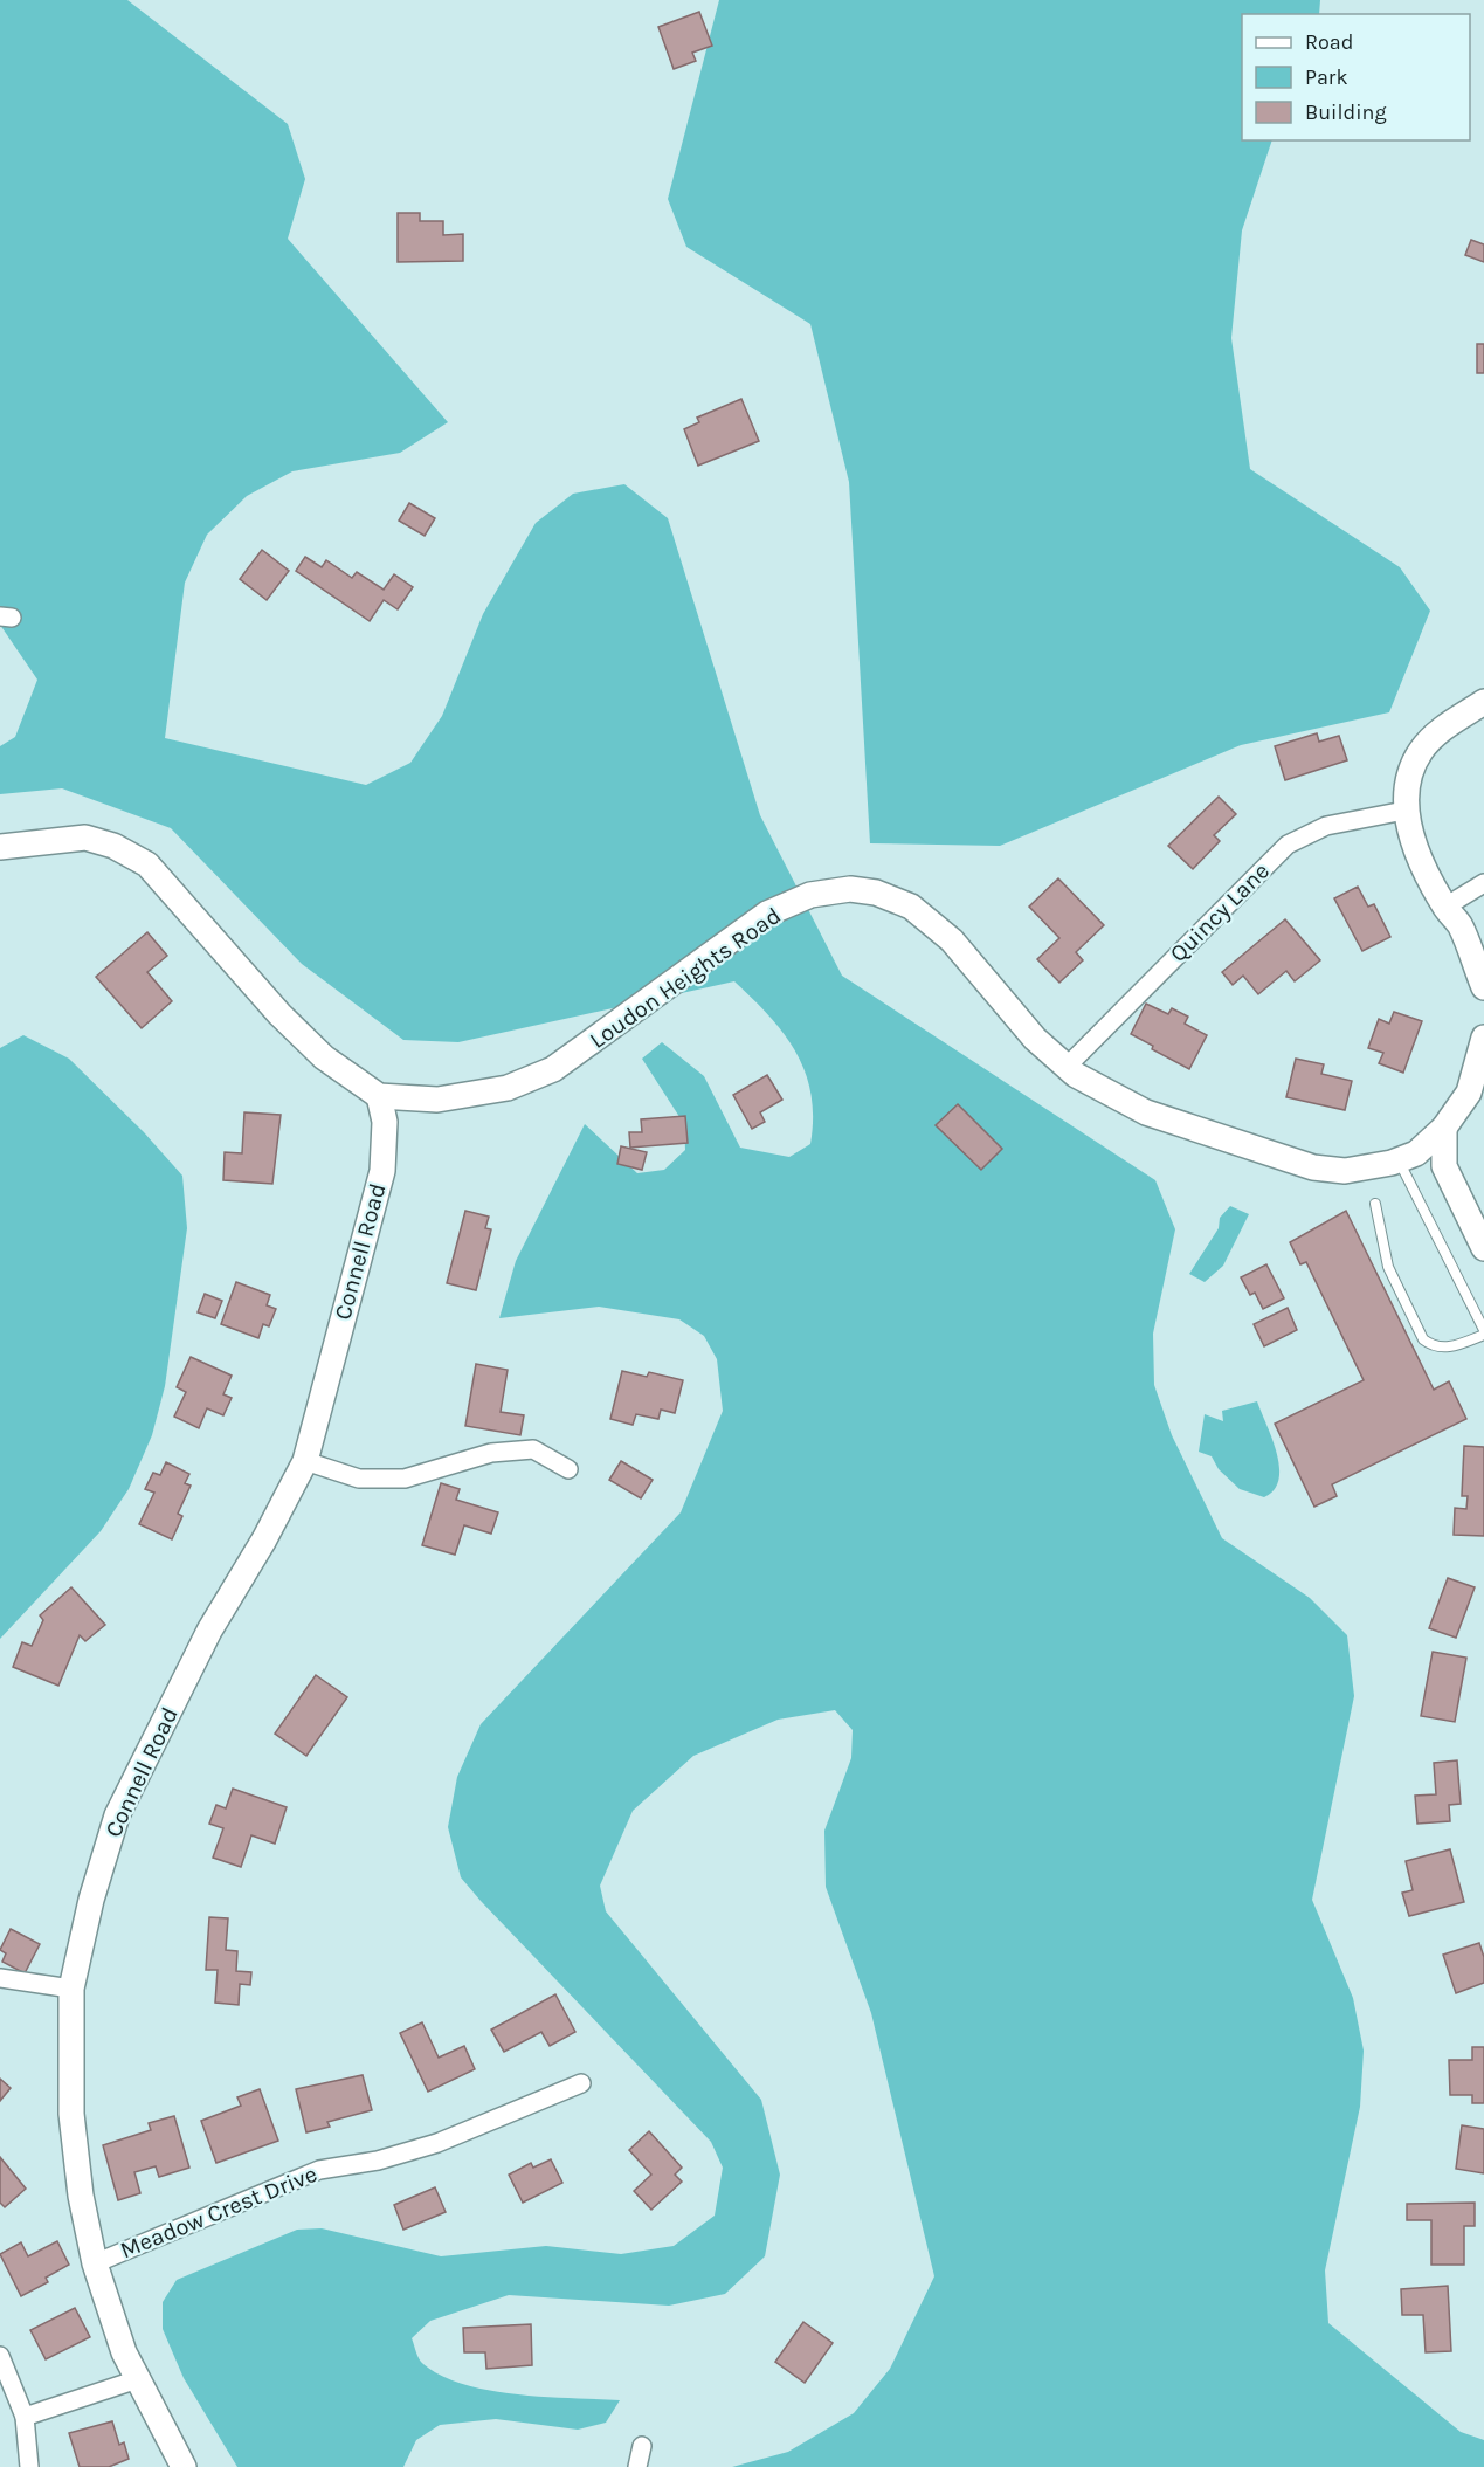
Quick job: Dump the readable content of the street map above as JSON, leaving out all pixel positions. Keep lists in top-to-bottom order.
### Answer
{
  "streets": {
    "main road": ["Loudon Heights Road", "Connell Road"],
    "street": ["Quincy Lane", "Meadow Crest Drive"]
  },
  "crossings": [
    ["Quincy Lane", "Loudon Heights Road"],
    ["Loudon Heights Road", "Connell Road"],
    ["Connell Road", "Meadow Crest Drive"]
  ],
  "legend": ["Road", "Park", "Building"]
}
